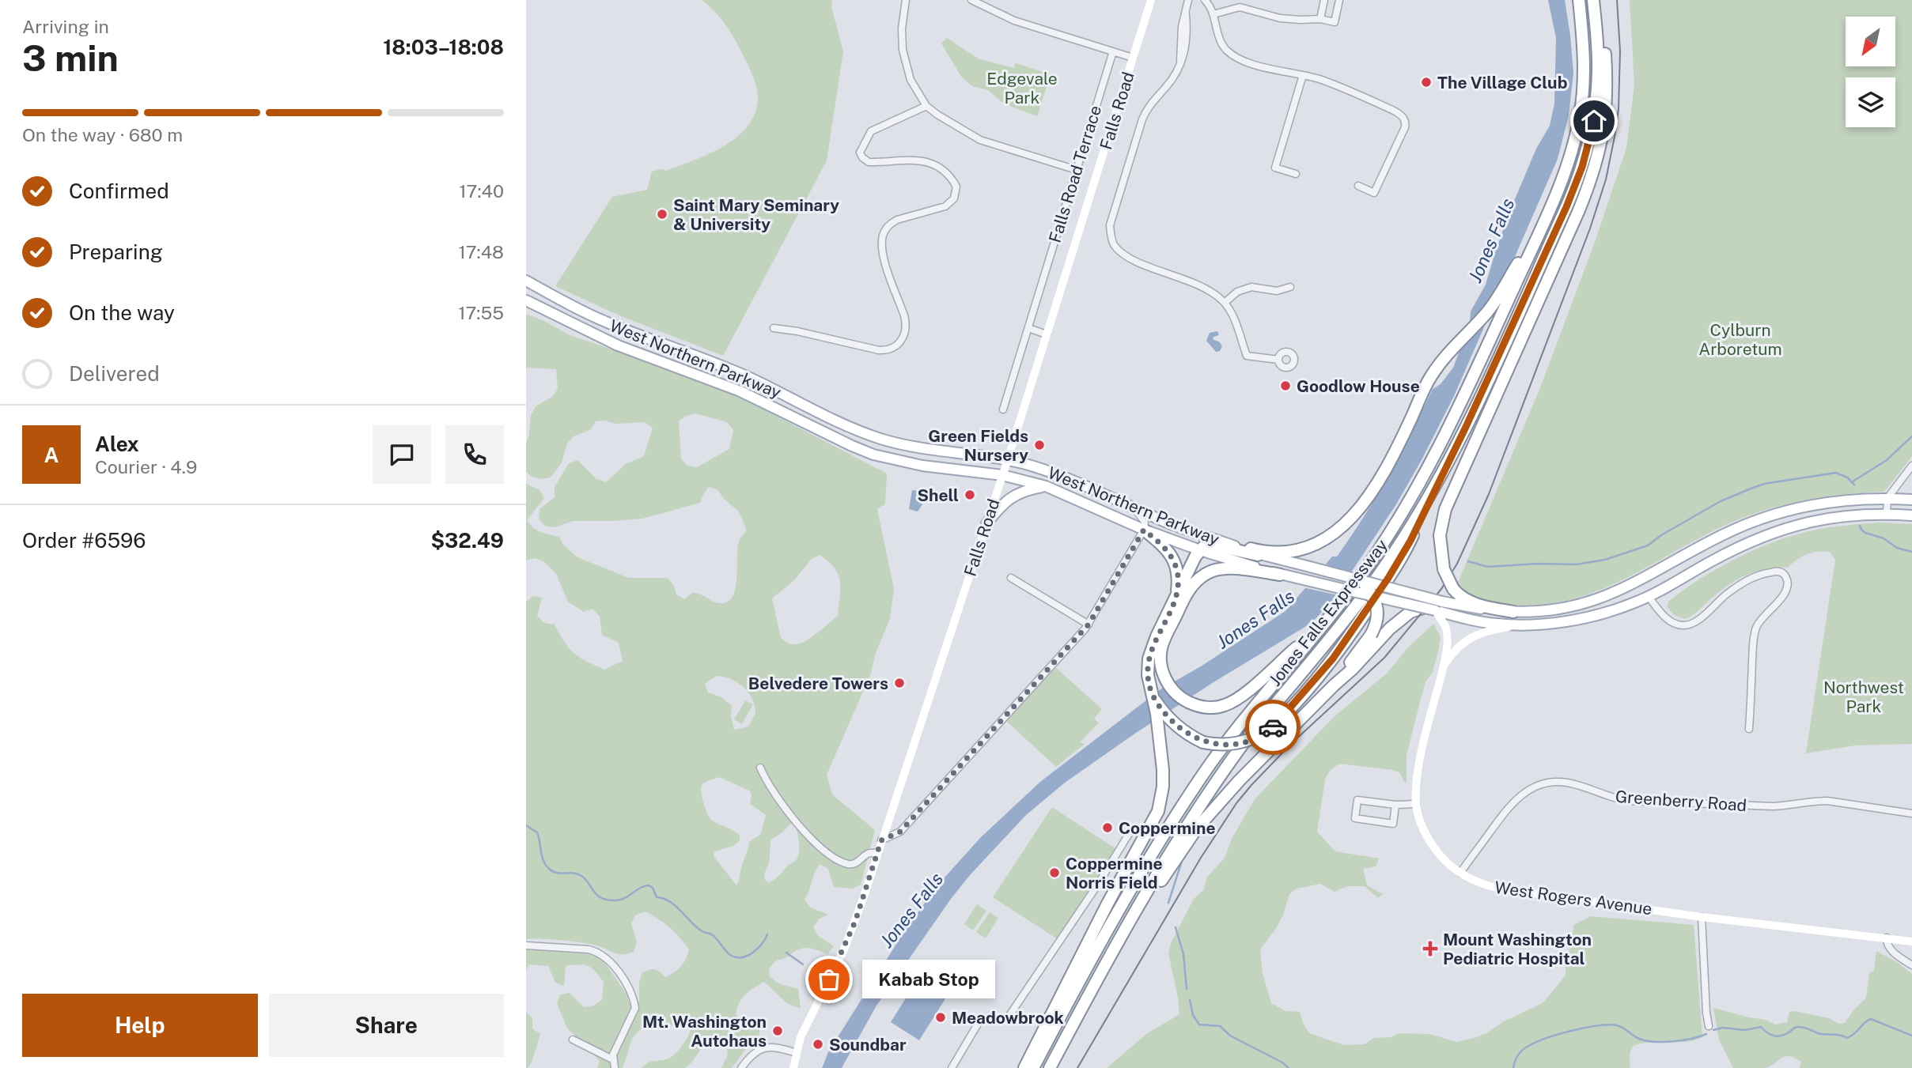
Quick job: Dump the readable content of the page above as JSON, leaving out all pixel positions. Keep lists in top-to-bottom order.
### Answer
{
  "streets": {
    "highway": ["Jones Falls Expressway"],
    "main road": ["Falls Road", "West Northern Parkway", "West Rogers Avenue"],
    "street": ["Falls Road Terrace", "Greenberry Road"]
  },
  "crossings": [
    ["Falls Road", "West Northern Parkway"],
    ["West Northern Parkway", "West Rogers Avenue"],
    ["Greenberry Road", "West Rogers Avenue"]
  ],
  "water": ["Jones Falls"],
  "parks": ["Edgevale Park", "Cylburn Arboretum", "Northwest Park"],
  "places": {
    "other": [
      "The Village Club",
      "Saint Mary Seminary & University",
      "Goodlow House",
      "Green Fields Nursery",
      "Shell",
      "Belvedere Towers",
      "Coppermine",
      "Coppermine Norris Field",
      "Kabab Stop",
      "Meadowbrook",
      "Mt. Washington Autohaus",
      "Soundbar"
    ],
    "health": ["Mount Washington Pediatric Hospital"]
  },
  "north": "bottom left",
  "page": {
    "heading": ["3 min", "Arriving in", "18:03–18:08"],
    "panel": [
      "Alex",
      "Courier · 4.9",
      "Order #6596",
      "$32.49"
    ],
    "bar": "On the way · 680 m",
    "list": [
      ["Confirmed", "17:40"],
      ["Preparing", "17:48"],
      ["On the way", "17:55"],
      "Delivered"
    ],
    "round": "A",
    "bubble": "Kabab Stop",
    "buttons": ["Help", "Share"]
  }
}
